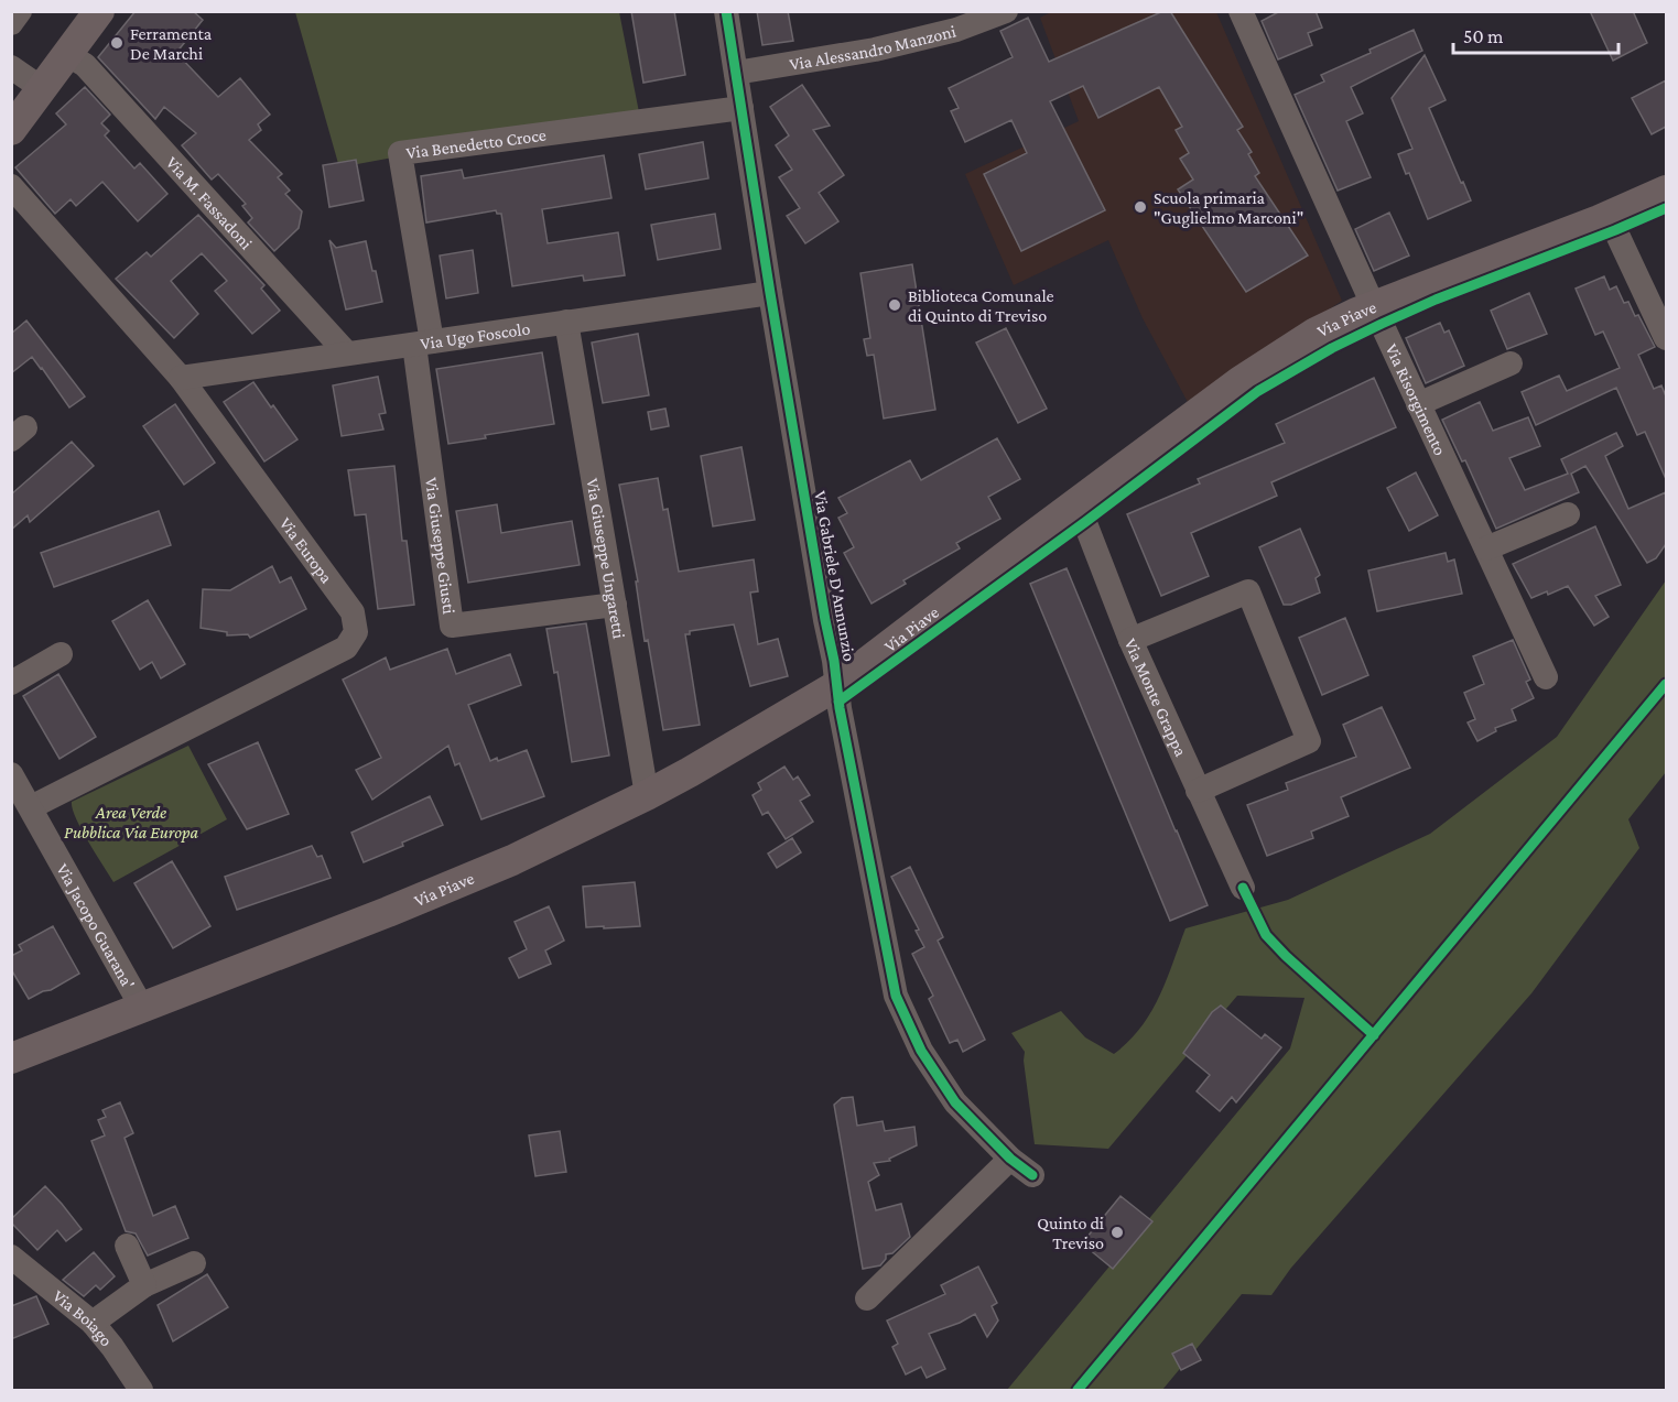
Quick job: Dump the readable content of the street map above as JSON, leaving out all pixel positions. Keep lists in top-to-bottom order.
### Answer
{
  "streets": {
    "main road": ["Via Piave"],
    "street": [
      "Via Alessandro Manzoni",
      "Via Benedetto Croce",
      "Via M. Fassadoni",
      "Via Ugo Foscolo",
      "Via Risorgimento",
      "Via Giuseppe Giusti",
      "Via Europa",
      "Via Giuseppe Ungaretti",
      "Via Gabriele D'Annunzio",
      "Via Monte Grappa",
      "Via Jacopo Guarana'",
      "Via Boiago"
    ]
  },
  "crossings": [
    ["Via Alessandro Manzoni", "Via Gabriele D'Annunzio"],
    ["Via Benedetto Croce", "Via Ugo Foscolo"],
    ["Via Benedetto Croce", "Via Giuseppe Giusti"],
    ["Via Benedetto Croce", "Via Gabriele D'Annunzio"],
    ["Via M. Fassadoni", "Via Ugo Foscolo"],
    ["Via Piave", "Via Risorgimento"],
    ["Via Piave", "Via Giuseppe Ungaretti"],
    ["Via Piave", "Via Gabriele D'Annunzio"],
    ["Via Piave", "Via Monte Grappa"],
    ["Via Piave", "Via Jacopo Guarana'"],
    ["Via Ugo Foscolo", "Via Giuseppe Giusti"],
    ["Via Ugo Foscolo", "Via Europa"],
    ["Via Ugo Foscolo", "Via Giuseppe Ungaretti"],
    ["Via Ugo Foscolo", "Via Gabriele D'Annunzio"],
    ["Via Giuseppe Giusti", "Via Giuseppe Ungaretti"],
    ["Via Europa", "Via Jacopo Guarana'"]
  ],
  "parks": ["Area Verde Pubblica Via Europa"],
  "places": [
    "Ferramenta De Marchi",
    "Scuola primaria \"Guglielmo Marconi\"",
    "Biblioteca Comunale di Quinto di Treviso",
    "Quinto di Treviso"
  ],
  "scale_bar": "50 m"
}
